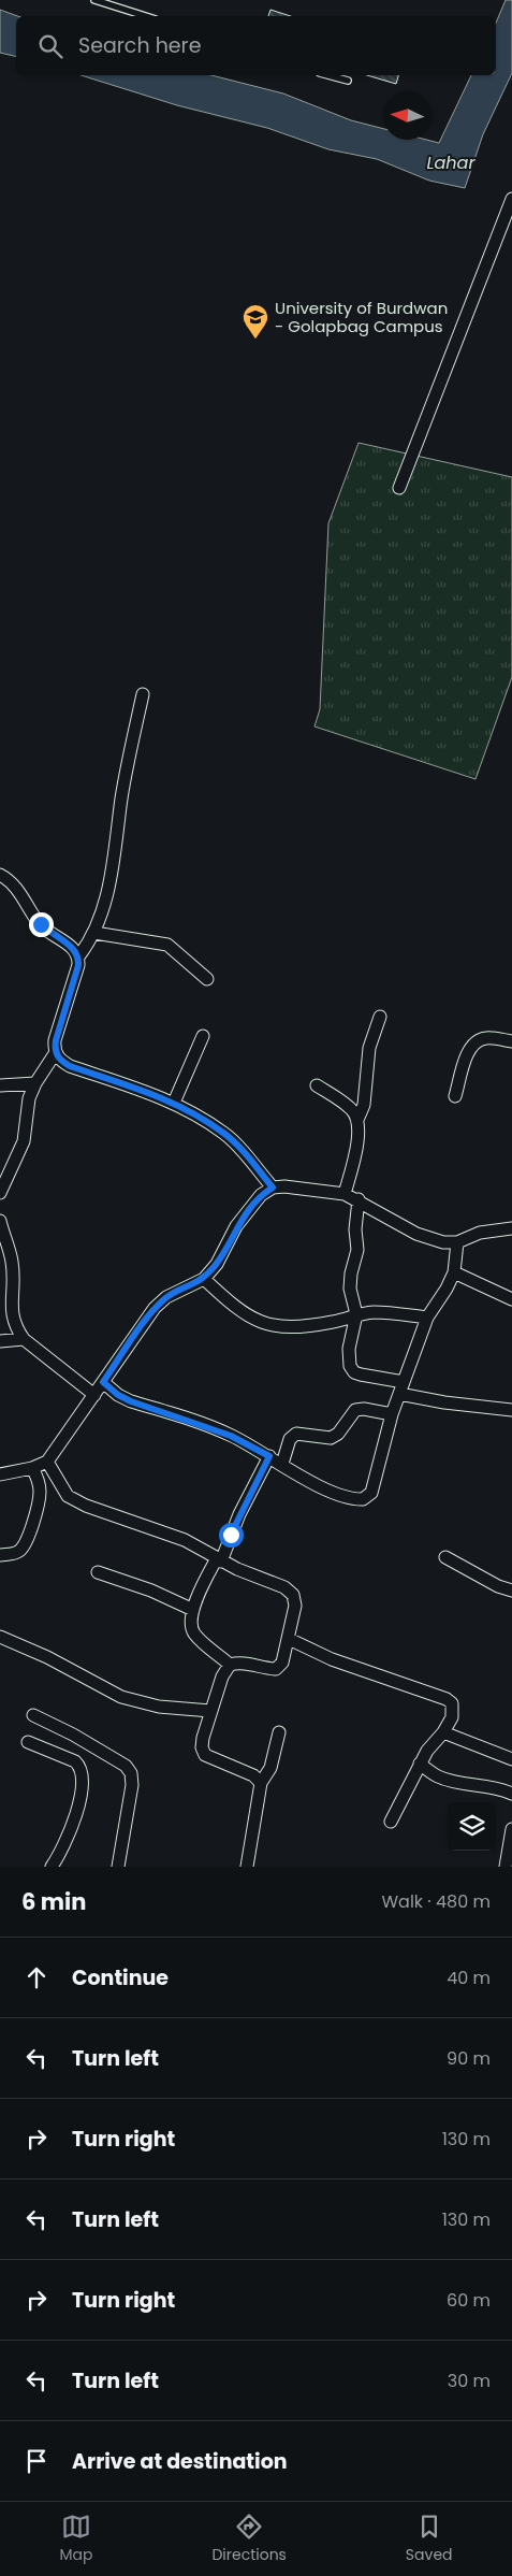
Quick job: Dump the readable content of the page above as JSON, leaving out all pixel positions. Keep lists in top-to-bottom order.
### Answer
{
  "water": ["Lahar"],
  "places": {
    "school or university": ["University of Burdwan - Golapbag Campus"]
  },
  "north": "left",
  "page": {
    "search": "Search here",
    "heading": ["6 min", "Walk · 480 m"],
    "list": [
      ["Continue", "40 m"],
      ["Turn left", "90 m"],
      ["Turn right", "130 m"],
      ["Turn left", "130 m"],
      ["Turn right", "60 m"],
      ["Turn left", "30 m"],
      "Arrive at destination"
    ],
    "nav": ["Map", "Directions", "Saved"]
  }
}
